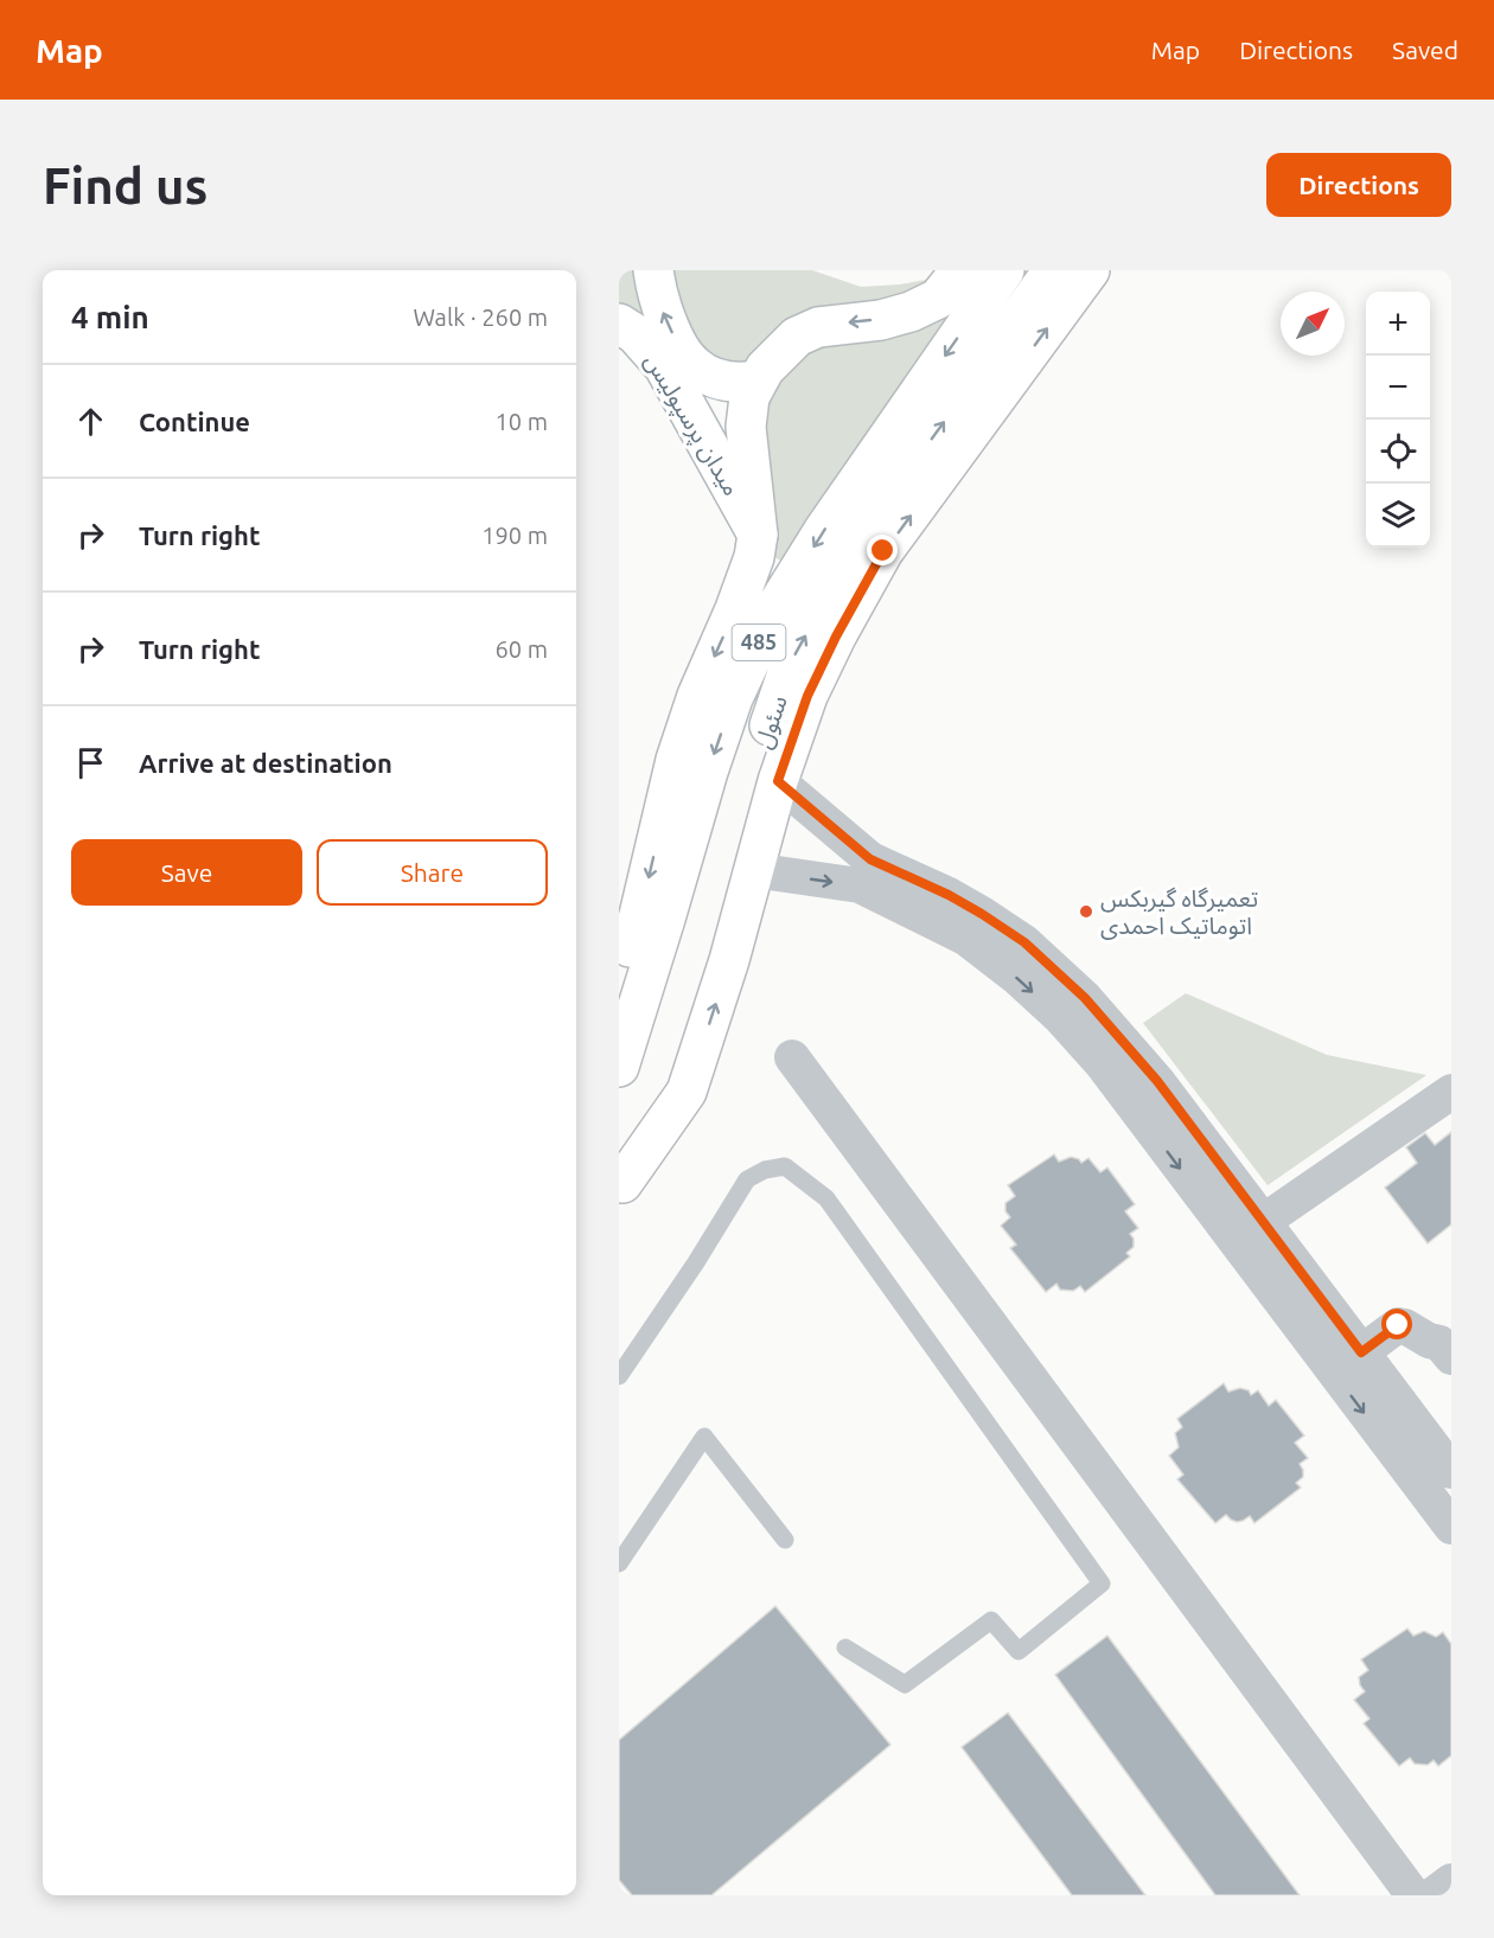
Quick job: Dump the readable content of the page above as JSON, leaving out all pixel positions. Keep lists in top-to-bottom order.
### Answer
{
  "streets": {
    "main road": ["میدان پرسپولیس", "485", "سئول"]
  },
  "places": ["تعمیرگاه گیربکس اتوماتیک احمدی"],
  "north": "top right",
  "page": {
    "header": "Map",
    "nav": ["Map", "Directions", "Saved"],
    "buttons": [
      "Directions",
      ["Save", "Share"]
    ],
    "title": "Find us",
    "heading": ["4 min", "Walk · 260 m"],
    "map_buttons": ["+", "−"],
    "list": [
      ["Continue", "10 m"],
      ["Turn right", "190 m"],
      ["Turn right", "60 m"],
      "Arrive at destination"
    ]
  }
}
